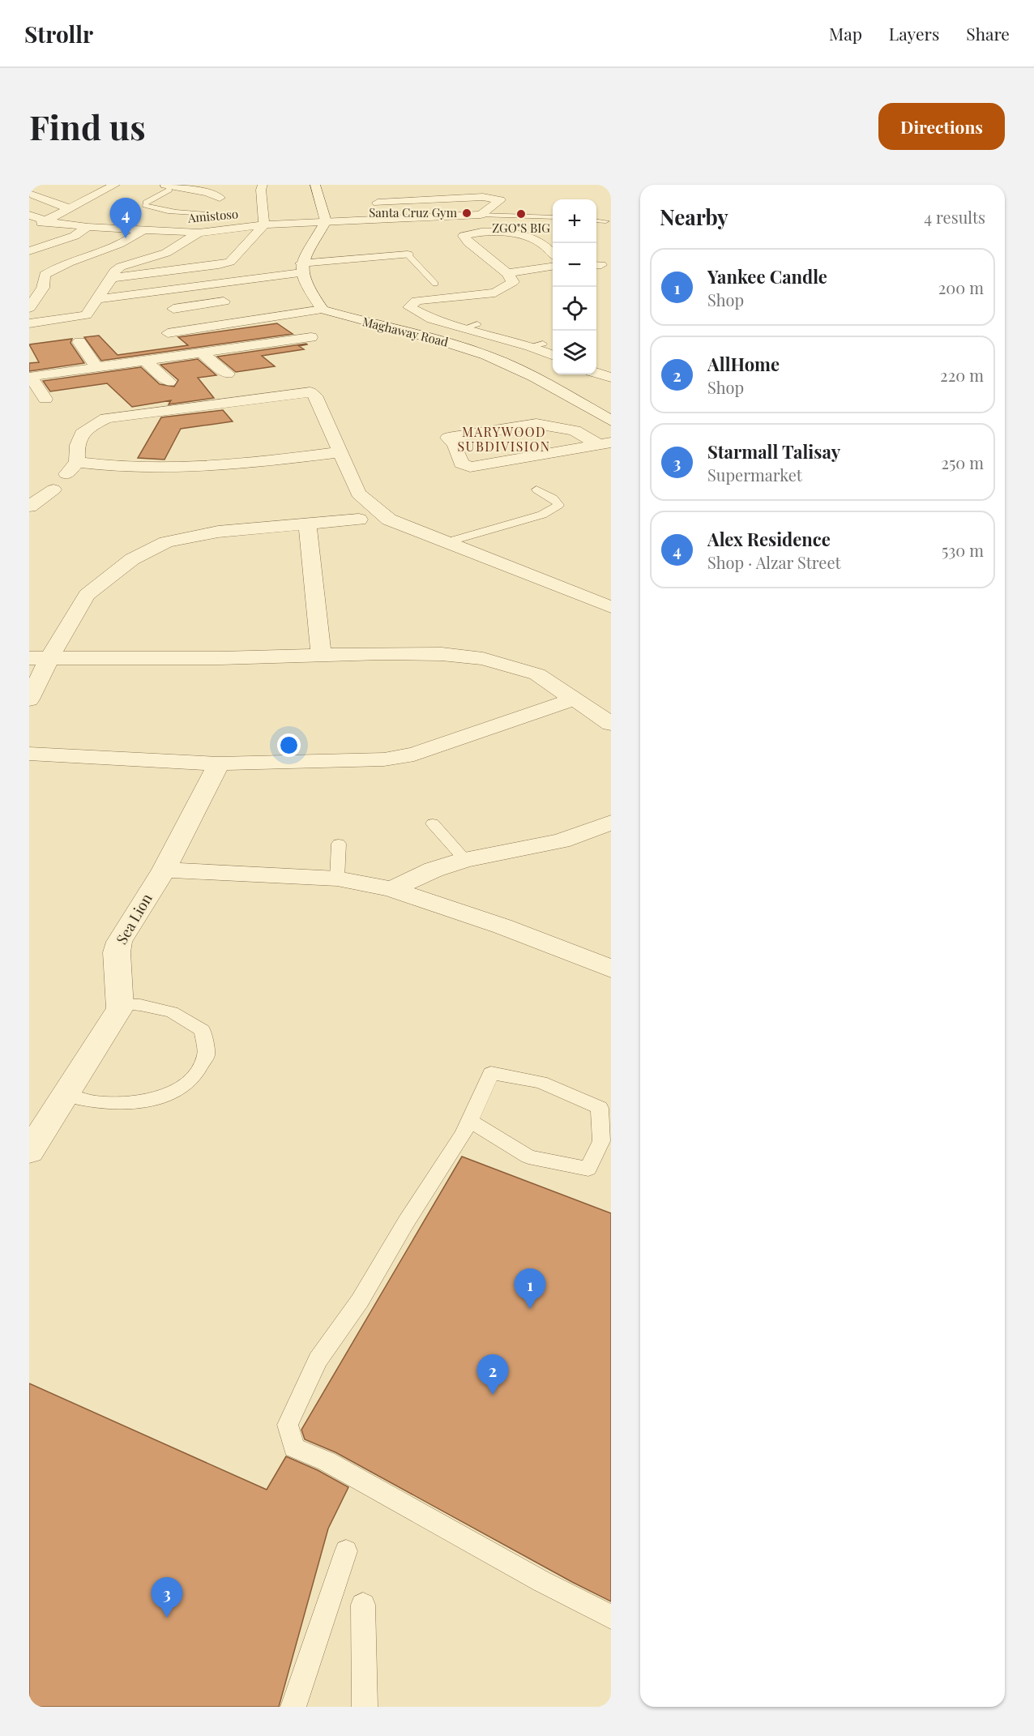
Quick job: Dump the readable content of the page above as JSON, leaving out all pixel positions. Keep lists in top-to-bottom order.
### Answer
{
  "streets": {
    "street": ["Amistoso", "Maghaway Road", "Sea Lion"]
  },
  "districts": ["MARYWOOD SUBDIVISION"],
  "places": ["Santa Cruz Gym", "ZGO\"S BIG"],
  "page": {
    "header": "Strollr",
    "nav": ["Map", "Layers", "Share"],
    "buttons": "Directions",
    "title": "Find us",
    "heading": ["Nearby", "4 results"],
    "pins": [
      "4",
      "1",
      "2",
      "3"
    ],
    "map_buttons": ["+", "−"],
    "list": [
      {
        "mark": "1",
        "name": "Yankee Candle",
        "note": "Shop",
        "value": "200 m"
      },
      {
        "mark": "2",
        "name": "AllHome",
        "note": "Shop",
        "value": "220 m"
      },
      {
        "mark": "3",
        "name": "Starmall Talisay",
        "note": "Supermarket",
        "value": "250 m"
      },
      {
        "mark": "4",
        "name": "Alex Residence",
        "note": "Shop · Alzar Street",
        "value": "530 m"
      }
    ]
  }
}
